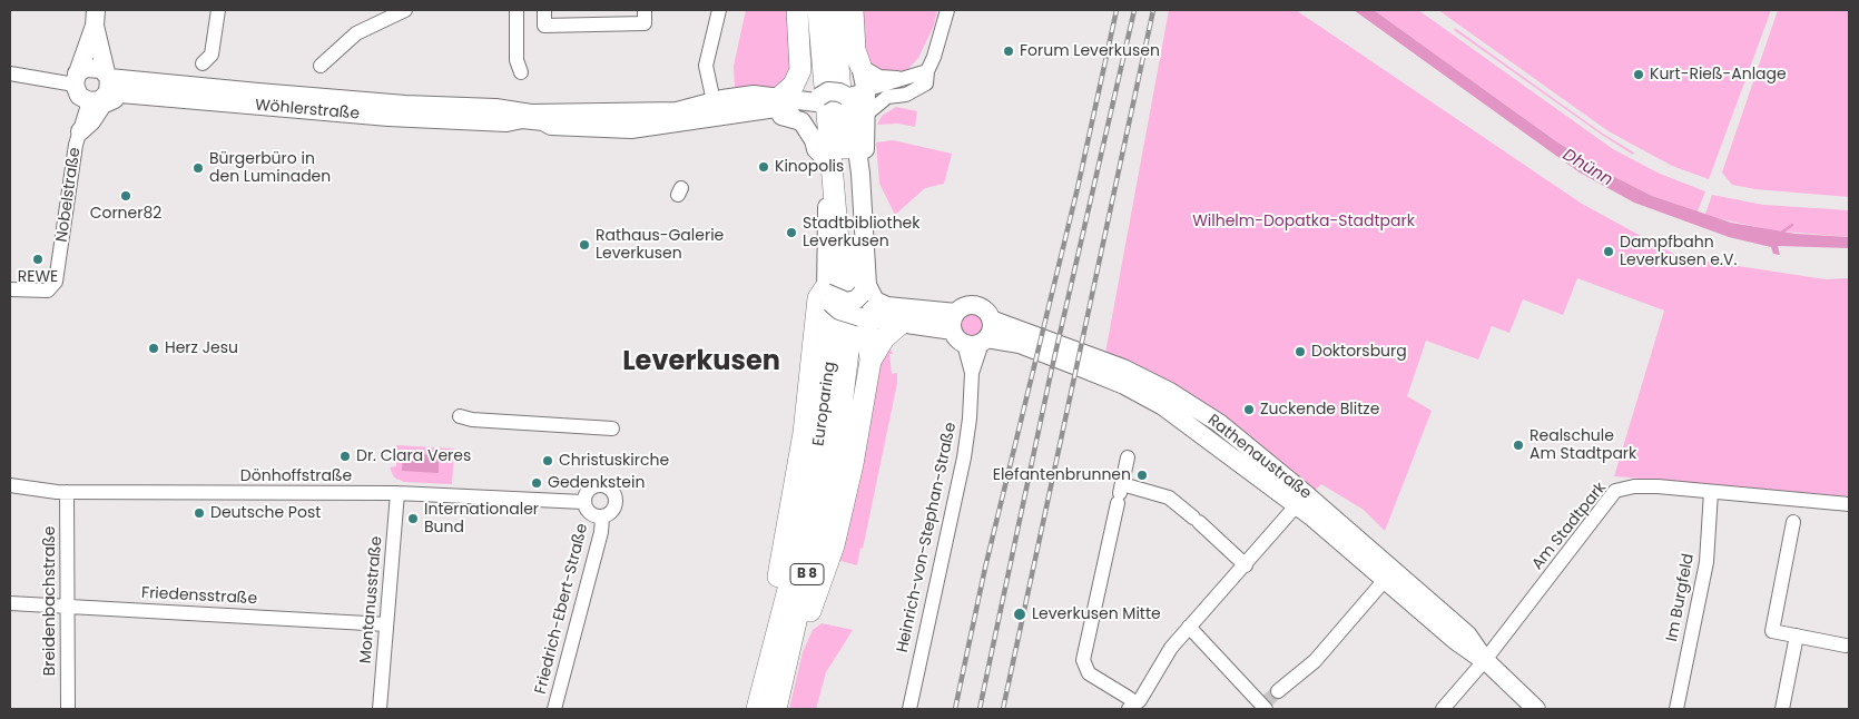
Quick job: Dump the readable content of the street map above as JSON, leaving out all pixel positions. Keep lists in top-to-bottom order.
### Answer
{
  "streets": {
    "highway": ["Europaring", "B 8"],
    "main road": ["Wöhlerstraße", "Rathenaustraße"],
    "street": [
      "Nobelstraße",
      "Dönhoffstraße",
      "Am Stadtpark",
      "Heinrich-von-Stephan-Straße",
      "Friedensstraße",
      "Im Burgfeld",
      "Montanusstraße",
      "Breidenbachstraße",
      "Friedrich-Ebert-Straße"
    ]
  },
  "crossings": [
    ["Wöhlerstraße", "Nobelstraße"],
    ["Rathenaustraße", "Am Stadtpark"],
    ["Rathenaustraße", "Heinrich-von-Stephan-Straße"],
    ["Dönhoffstraße", "Montanusstraße"],
    ["Dönhoffstraße", "Breidenbachstraße"],
    ["Dönhoffstraße", "Friedrich-Ebert-Straße"],
    ["Am Stadtpark", "Im Burgfeld"],
    ["Friedensstraße", "Montanusstraße"],
    ["Friedensstraße", "Breidenbachstraße"]
  ],
  "districts": ["Leverkusen"],
  "water": ["Dhünn"],
  "parks": ["Wilhelm-Dopatka-Stadtpark"],
  "places": [
    "Forum Leverkusen",
    "Kurt-Rieß-Anlage",
    "Kinopolis",
    "Bürgerbüro in den Luminaden",
    "Corner82",
    "Stadtbibliothek Leverkusen",
    "Rathaus-Galerie Leverkusen",
    "Dampfbahn Leverkusen e.V.",
    "REWE",
    "Herz Jesu",
    "Doktorsburg",
    "Zuckende Blitze",
    "Realschule Am Stadtpark",
    "Dr. Clara Veres",
    "Christuskirche",
    "Elefantenbrunnen",
    "Gedenkstein",
    "Deutsche Post",
    "Internationaler Bund",
    "Leverkusen Mitte"
  ]
}
